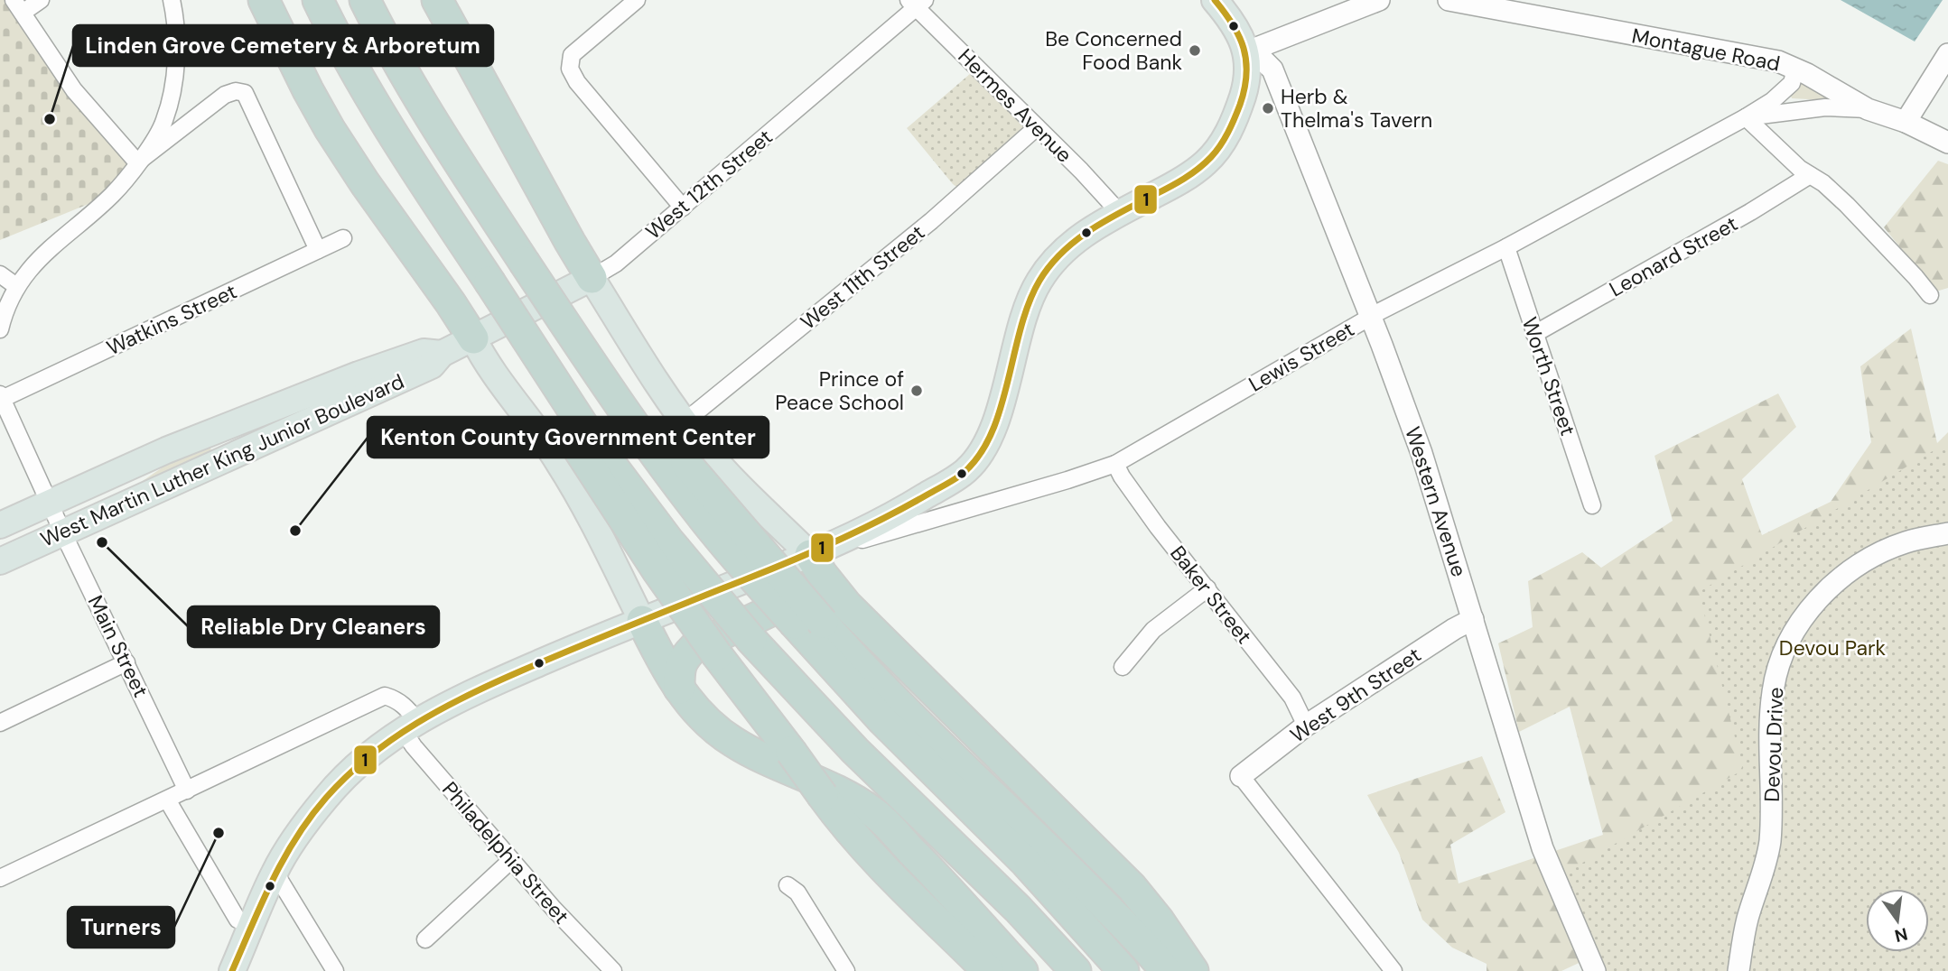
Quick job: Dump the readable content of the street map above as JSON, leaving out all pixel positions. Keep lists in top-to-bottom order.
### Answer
{
  "streets": {
    "main road": ["West 12th Street", "West Martin Luther King Junior Boulevard"],
    "street": [
      "Montague Road",
      "Hermes Avenue",
      "Leonard Street",
      "West 11th Street",
      "Watkins Street",
      "Lewis Street",
      "Worth Street",
      "Western Avenue",
      "Baker Street",
      "Main Street",
      "West 9th Street",
      "Devou Drive",
      "Philadelphia Street"
    ]
  },
  "crossings": [
    ["Montague Road", "Lewis Street"],
    ["Hermes Avenue", "West 12th Street"],
    ["Hermes Avenue", "West 11th Street"],
    ["West 12th Street", "West Martin Luther King Junior Boulevard"],
    ["Leonard Street", "Worth Street"],
    ["Watkins Street", "Main Street"],
    ["Lewis Street", "Worth Street"],
    ["Lewis Street", "Western Avenue"],
    ["Lewis Street", "Baker Street"],
    ["West Martin Luther King Junior Boulevard", "Main Street"],
    ["Western Avenue", "West 9th Street"],
    ["Baker Street", "West 9th Street"],
    ["Main Street", "Philadelphia Street"]
  ],
  "parks": ["Devou Park"],
  "places": [
    "Be Concerned Food Bank",
    "Herb & Thelma's Tavern",
    "Linden Grove Cemetery & Arboretum",
    "Prince of Peace School",
    "Kenton County Government Center",
    "Reliable Dry Cleaners",
    "Turners"
  ],
  "lines": ["transit line 1"],
  "north": "bottom"
}
